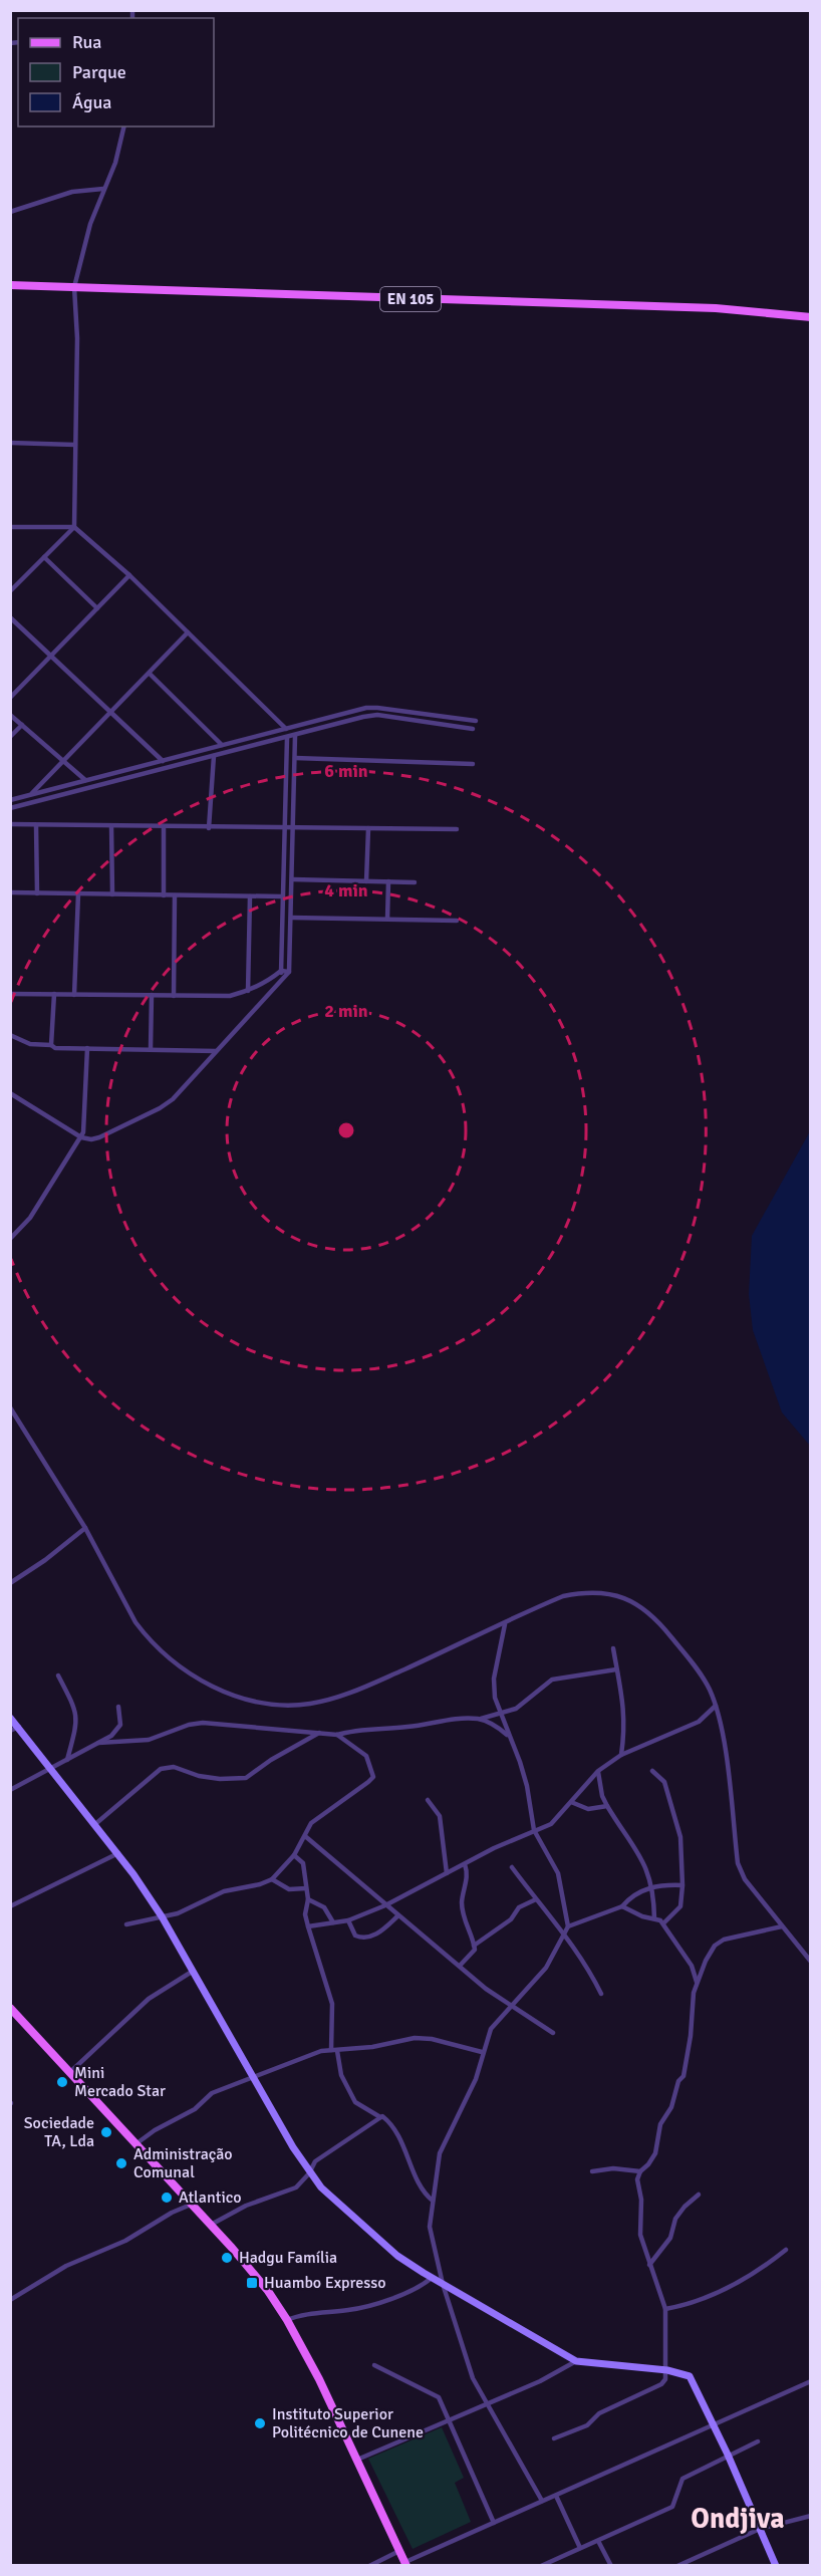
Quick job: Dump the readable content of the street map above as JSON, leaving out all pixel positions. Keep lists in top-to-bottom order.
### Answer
{
  "streets": {
    "main road": ["EN 105"]
  },
  "districts": ["Ondjiva"],
  "places": {
    "other": [
      "Mini Mercado Star",
      "Sociedade TA, Lda",
      "Administração Comunal",
      "Atlantico",
      "Hadgu Família",
      "Instituto Superior Politécnico de Cunene"
    ],
    "transit": ["Huambo Expresso"]
  },
  "legend": ["Rua", "Parque", "Água"],
  "rings": ["6 min", "4 min", "2 min"]
}
